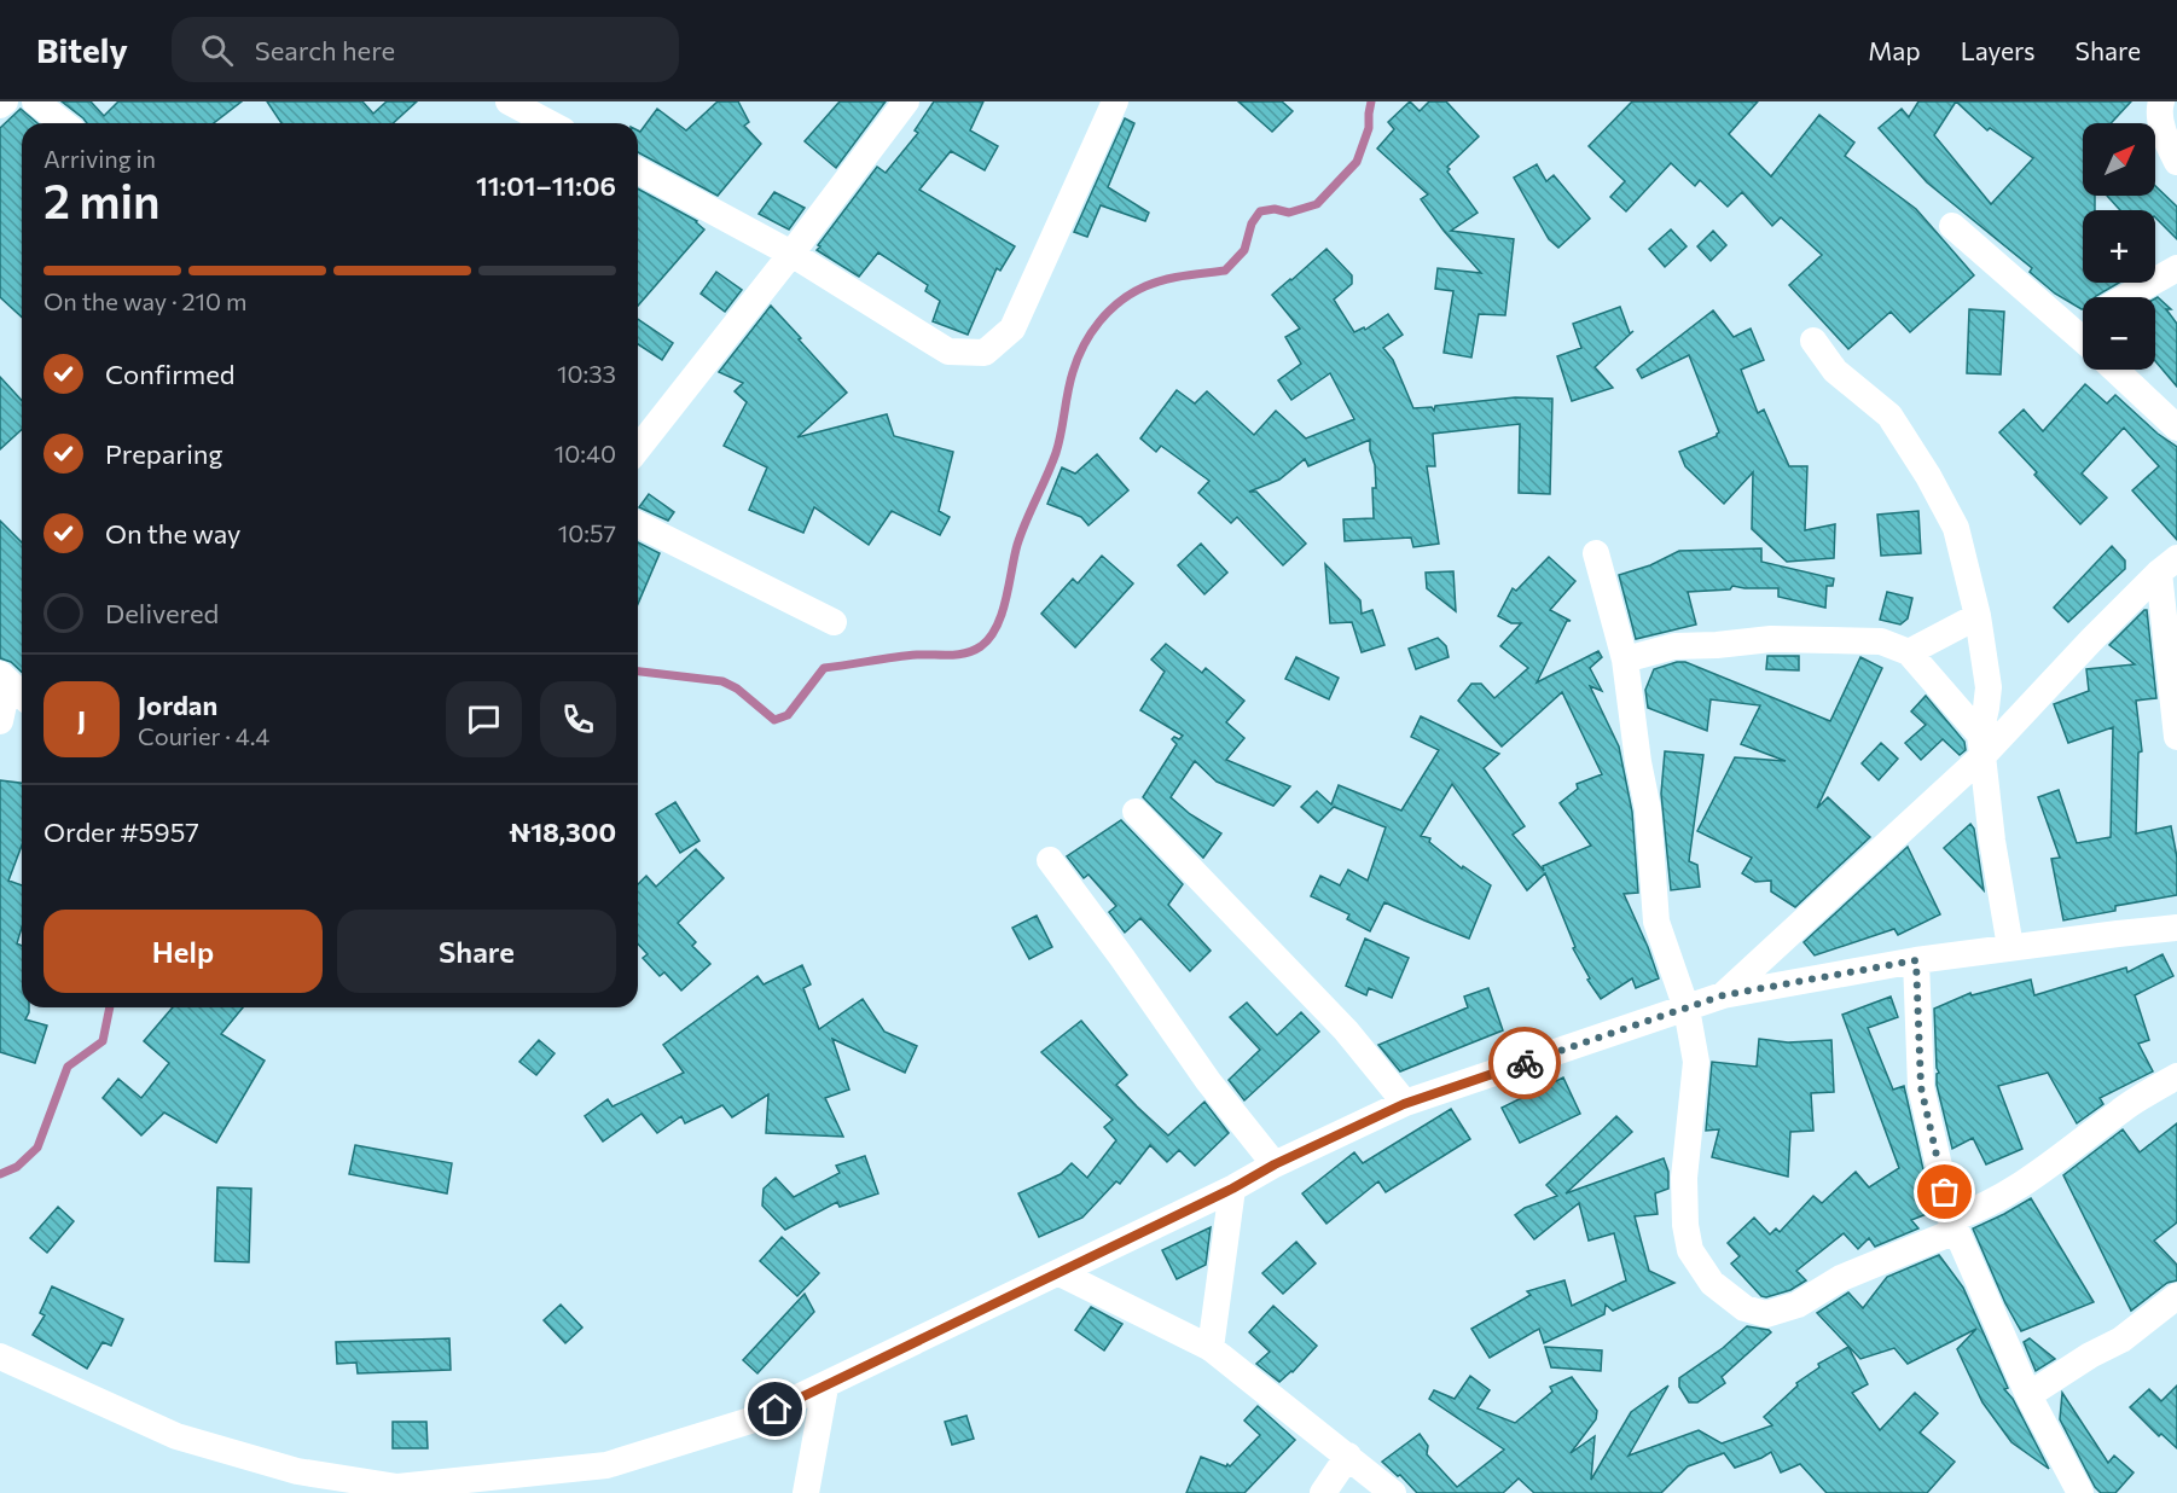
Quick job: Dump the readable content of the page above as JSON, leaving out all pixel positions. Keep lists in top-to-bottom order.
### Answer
{
  "north": "top right",
  "page": {
    "header": "Bitely",
    "search": "Search here",
    "nav": ["Map", "Layers", "Share"],
    "map_buttons": ["+", "−"],
    "heading": ["2 min", "Arriving in", "11:01–11:06"],
    "panel": [
      "Jordan",
      "Courier · 4.4",
      "Order #5957",
      "₦18,300"
    ],
    "bar": "On the way · 210 m",
    "list": [
      ["Confirmed", "10:33"],
      ["Preparing", "10:40"],
      ["On the way", "10:57"],
      "Delivered"
    ],
    "round": "J",
    "buttons": ["Help", "Share"]
  }
}
